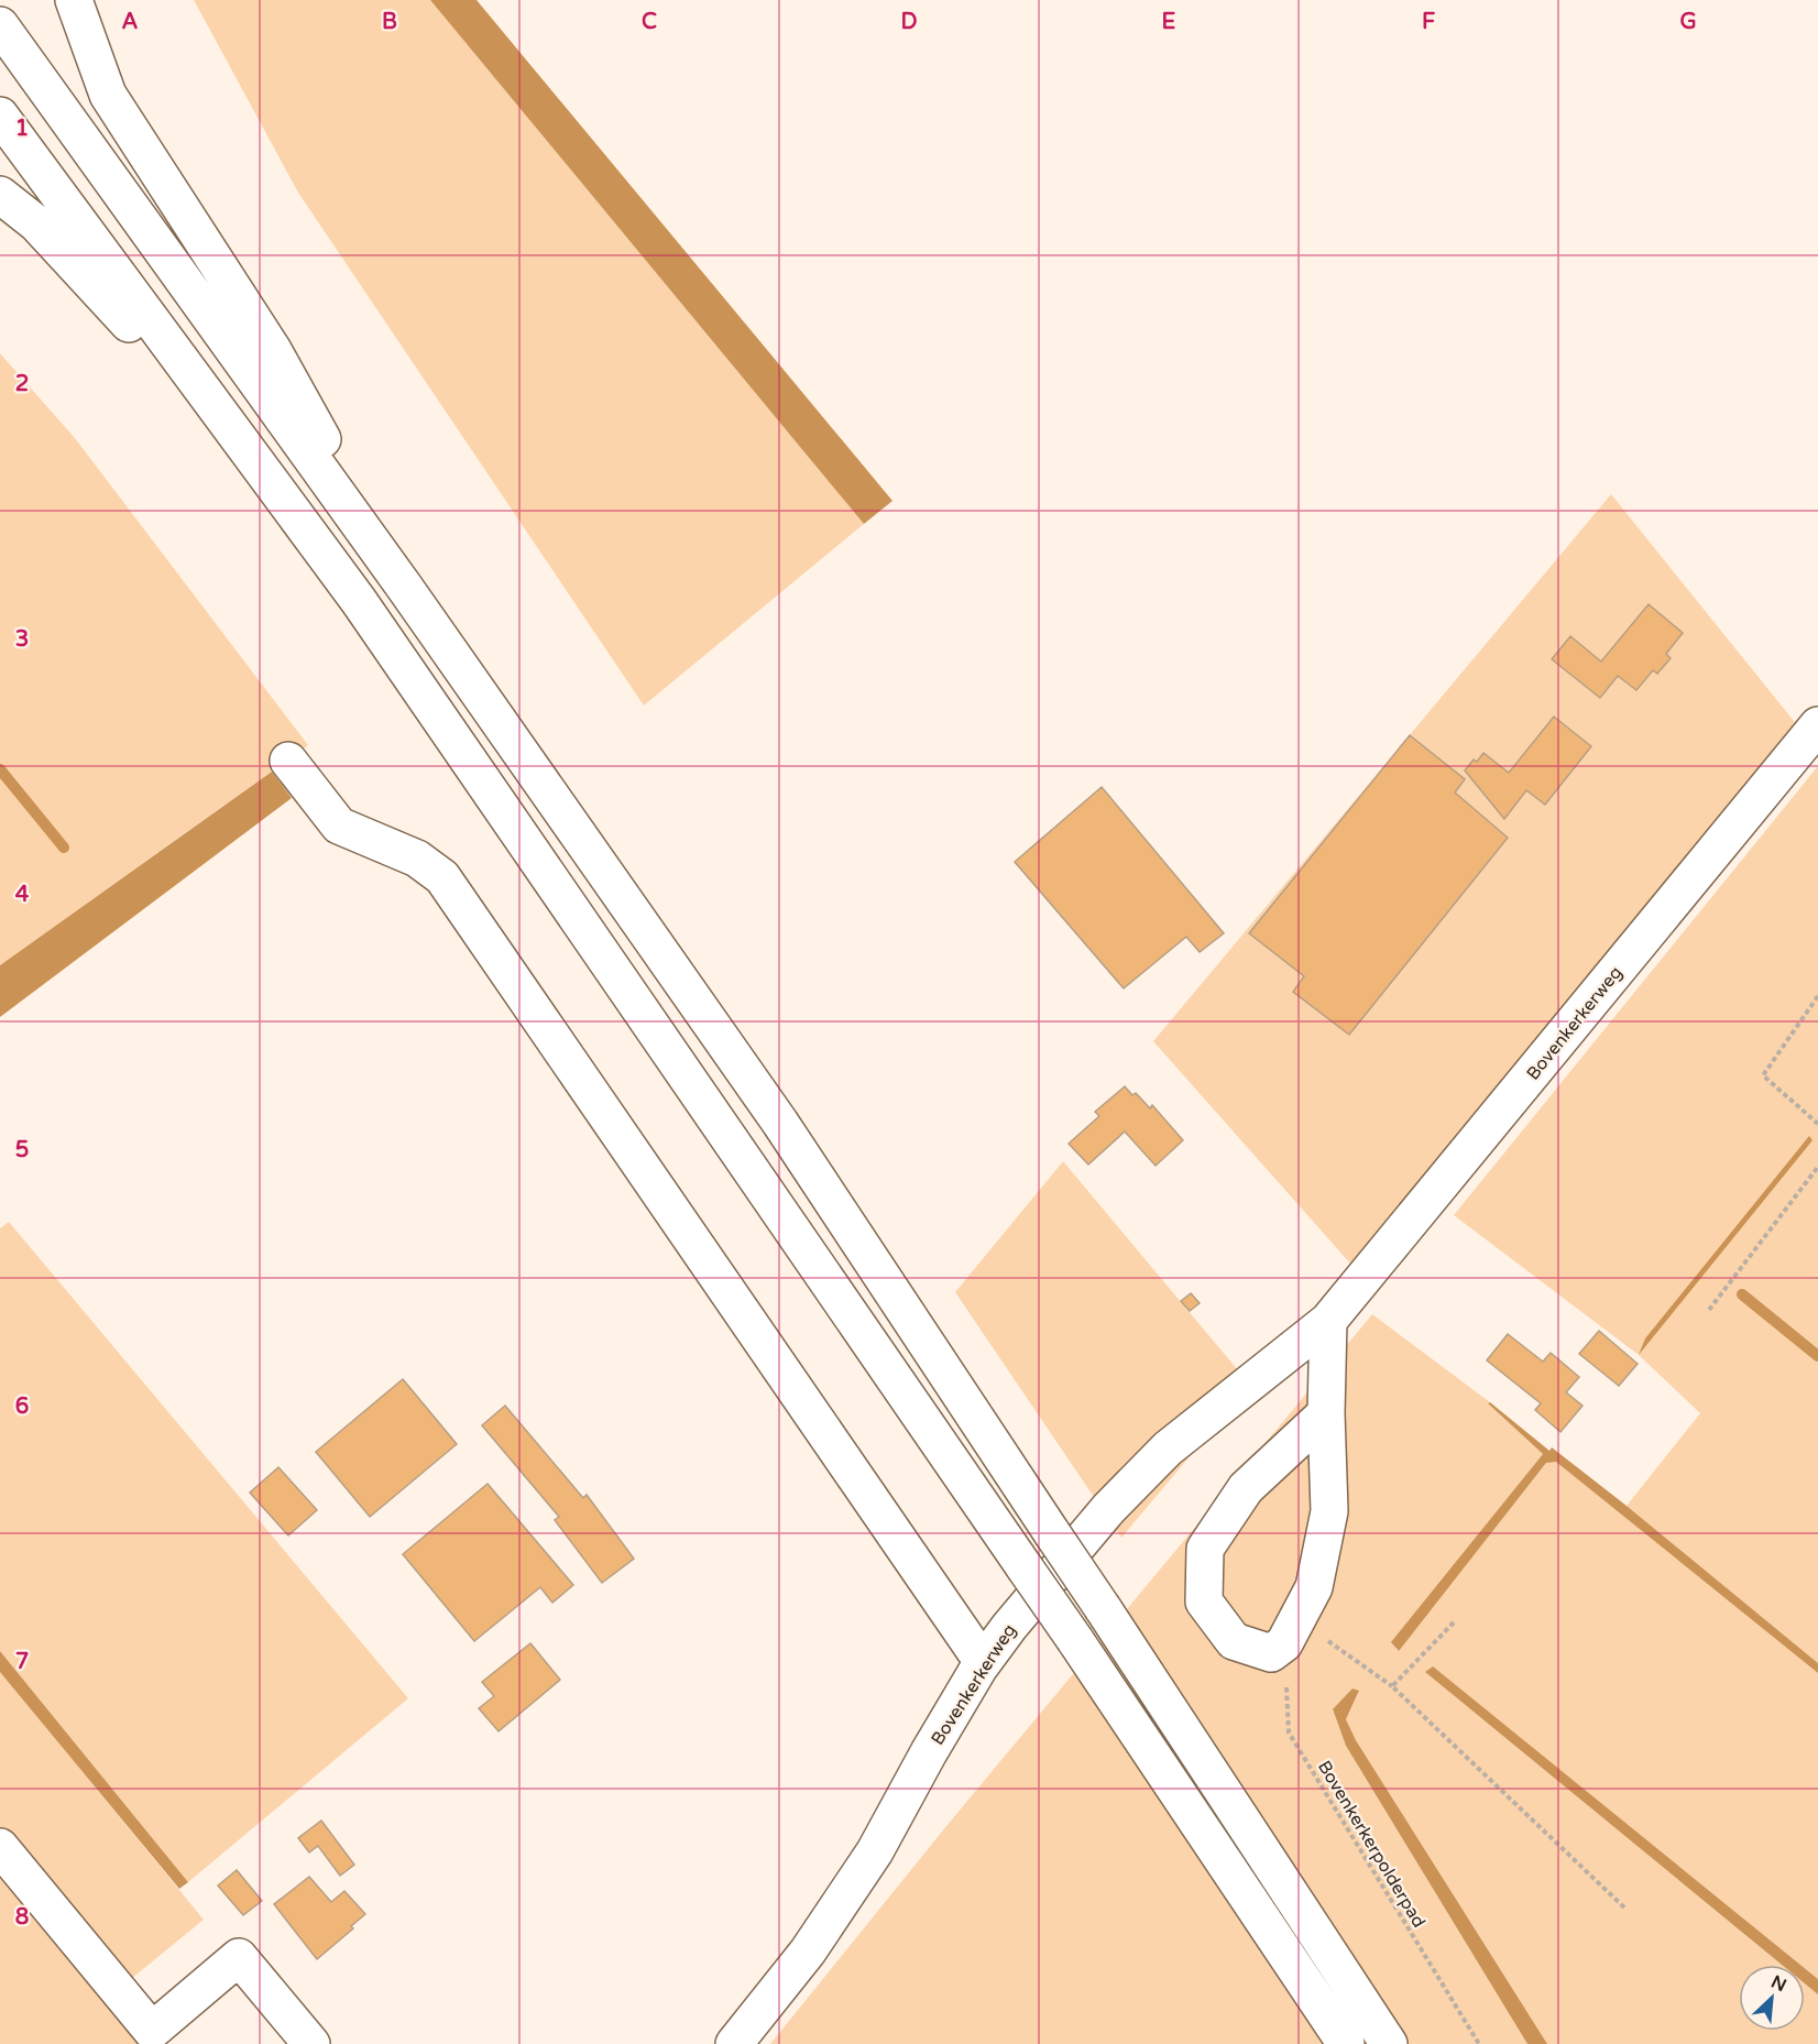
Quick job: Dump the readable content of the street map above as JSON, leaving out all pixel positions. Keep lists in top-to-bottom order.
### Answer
{
  "streets": {
    "main road": ["Bovenkerkerweg"],
    "path": ["Bovenkerkerpolderpad"]
  },
  "north": "top right",
  "grid": {
    "columns": [
      "A",
      "B",
      "C",
      "D",
      "E",
      "F",
      "G"
    ],
    "rows": [
      "1",
      "2",
      "3",
      "4",
      "5",
      "6",
      "7",
      "8"
    ]
  }
}
